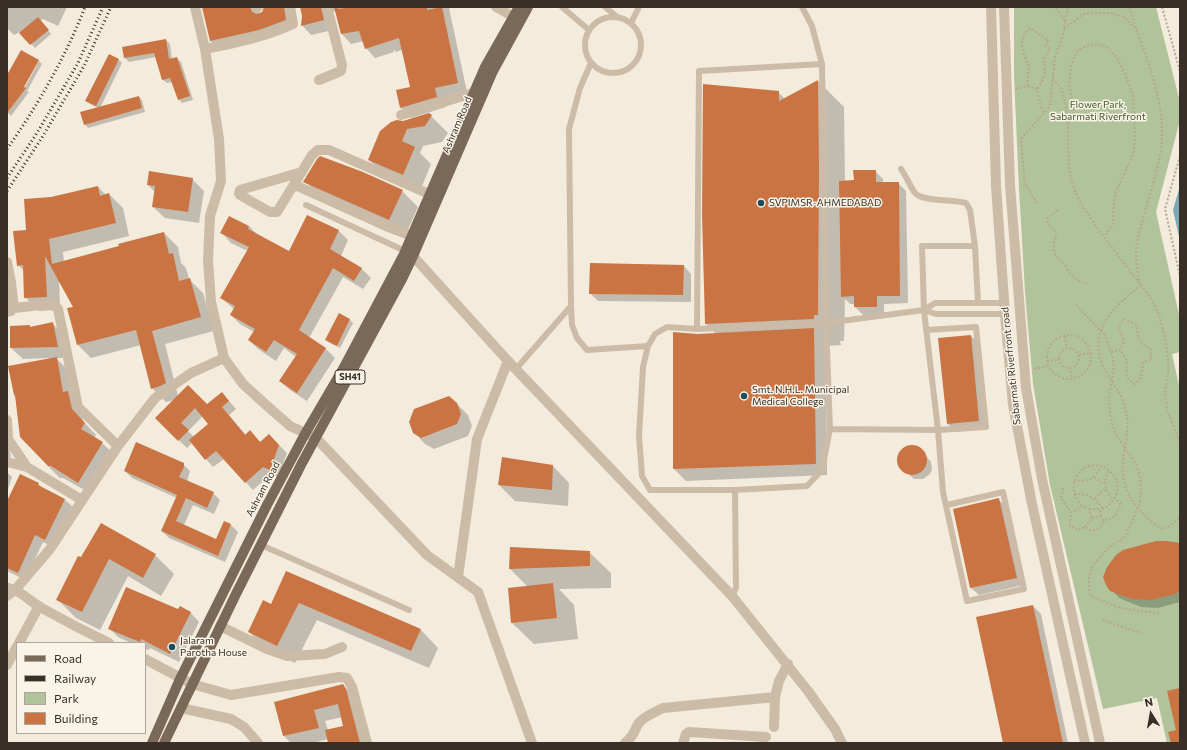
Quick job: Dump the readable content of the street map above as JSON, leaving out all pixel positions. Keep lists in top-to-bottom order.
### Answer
{
  "streets": {
    "main road": ["Ashram Road", "SH41"],
    "street": ["Sabarmati Riverfront road"]
  },
  "parks": ["Flower Park, Sabarmati Riverfront"],
  "places": ["SVPIMSR-AHMEDABAD", "Smt. N.H.L. Municipal Medical College", "Jalaram Parotha House"],
  "legend": [
    "Road",
    "Railway",
    "Park",
    "Building"
  ],
  "north": "top"
}
